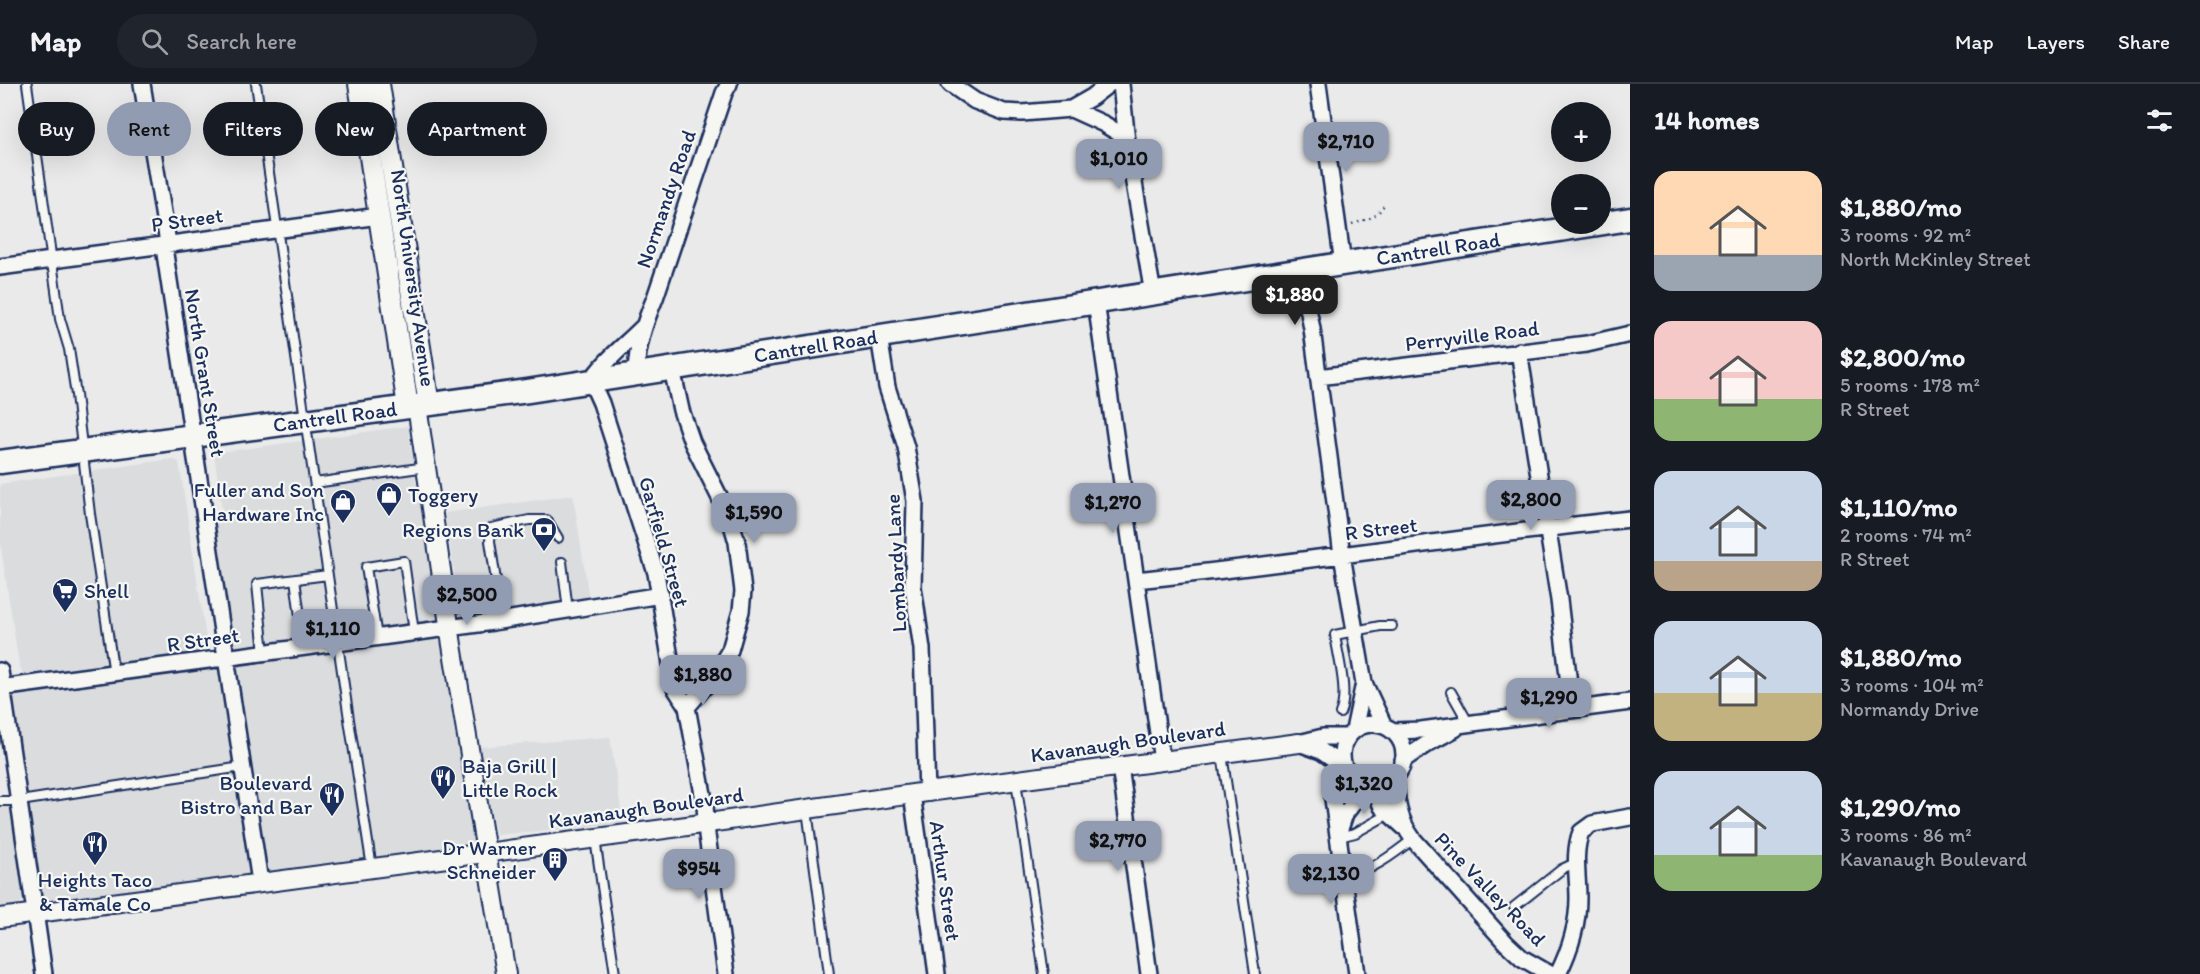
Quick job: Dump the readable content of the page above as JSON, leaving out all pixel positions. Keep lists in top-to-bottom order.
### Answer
{
  "streets": {
    "main road": ["Cantrell Road", "North University Avenue"],
    "street": [
      "Normandy Road",
      "P Street",
      "Perryville Road",
      "North Grant Street",
      "R Street",
      "Garfield Street",
      "Lombardy Lane",
      "Kavanaugh Boulevard",
      "Arthur Street",
      "Pine Valley Road"
    ]
  },
  "crossings": [
    ["Normandy Road", "Cantrell Road"],
    ["Normandy Road", "Garfield Street"],
    ["P Street", "North University Avenue"],
    ["P Street", "North Grant Street"],
    ["Cantrell Road", "North University Avenue"],
    ["Cantrell Road", "North Grant Street"],
    ["Cantrell Road", "Garfield Street"],
    ["Cantrell Road", "Lombardy Lane"],
    ["North University Avenue", "R Street"],
    ["North University Avenue", "Kavanaugh Boulevard"],
    ["North Grant Street", "R Street"],
    ["North Grant Street", "Kavanaugh Boulevard"],
    ["R Street", "Garfield Street"],
    ["Garfield Street", "Kavanaugh Boulevard"],
    ["Lombardy Lane", "Kavanaugh Boulevard"],
    ["Lombardy Lane", "Arthur Street"],
    ["Kavanaugh Boulevard", "Arthur Street"]
  ],
  "places": {
    "shop": ["Toggery", "Fuller and Son Hardware Inc"],
    "bank": ["Regions Bank"],
    "supermarket": ["Shell"],
    "restaurant": ["Baja Grill | Little Rock", "Boulevard Bistro and Bar", "Heights Taco & Tamale Co"],
    "building": ["Dr Warner Schneider"]
  },
  "page": {
    "header": "Map",
    "search": "Search here",
    "nav": ["Map", "Layers", "Share"],
    "heading": "14 homes",
    "map_buttons": ["+", "−"],
    "chip": [
      "Buy",
      "Rent",
      "Filters",
      "New",
      "Apartment"
    ],
    "price": [
      "$2,710",
      "$1,010",
      "$1,880",
      "$2,800",
      "$1,270",
      "$1,590",
      "$2,500",
      "$1,110",
      "$1,880",
      "$1,290",
      "$1,320",
      "$2,770",
      "$954",
      "$2,130"
    ],
    "list": [
      {
        "name": "$1,880/mo",
        "note": "3 rooms · 92 m² · North McKinley Street"
      },
      {
        "name": "$2,800/mo",
        "note": "5 rooms · 178 m² · R Street"
      },
      {
        "name": "$1,110/mo",
        "note": "2 rooms · 74 m² · R Street"
      },
      {
        "name": "$1,880/mo",
        "note": "3 rooms · 104 m² · Normandy Drive"
      },
      {
        "name": "$1,290/mo",
        "note": "3 rooms · 86 m² · Kavanaugh Boulevard"
      }
    ]
  }
}
